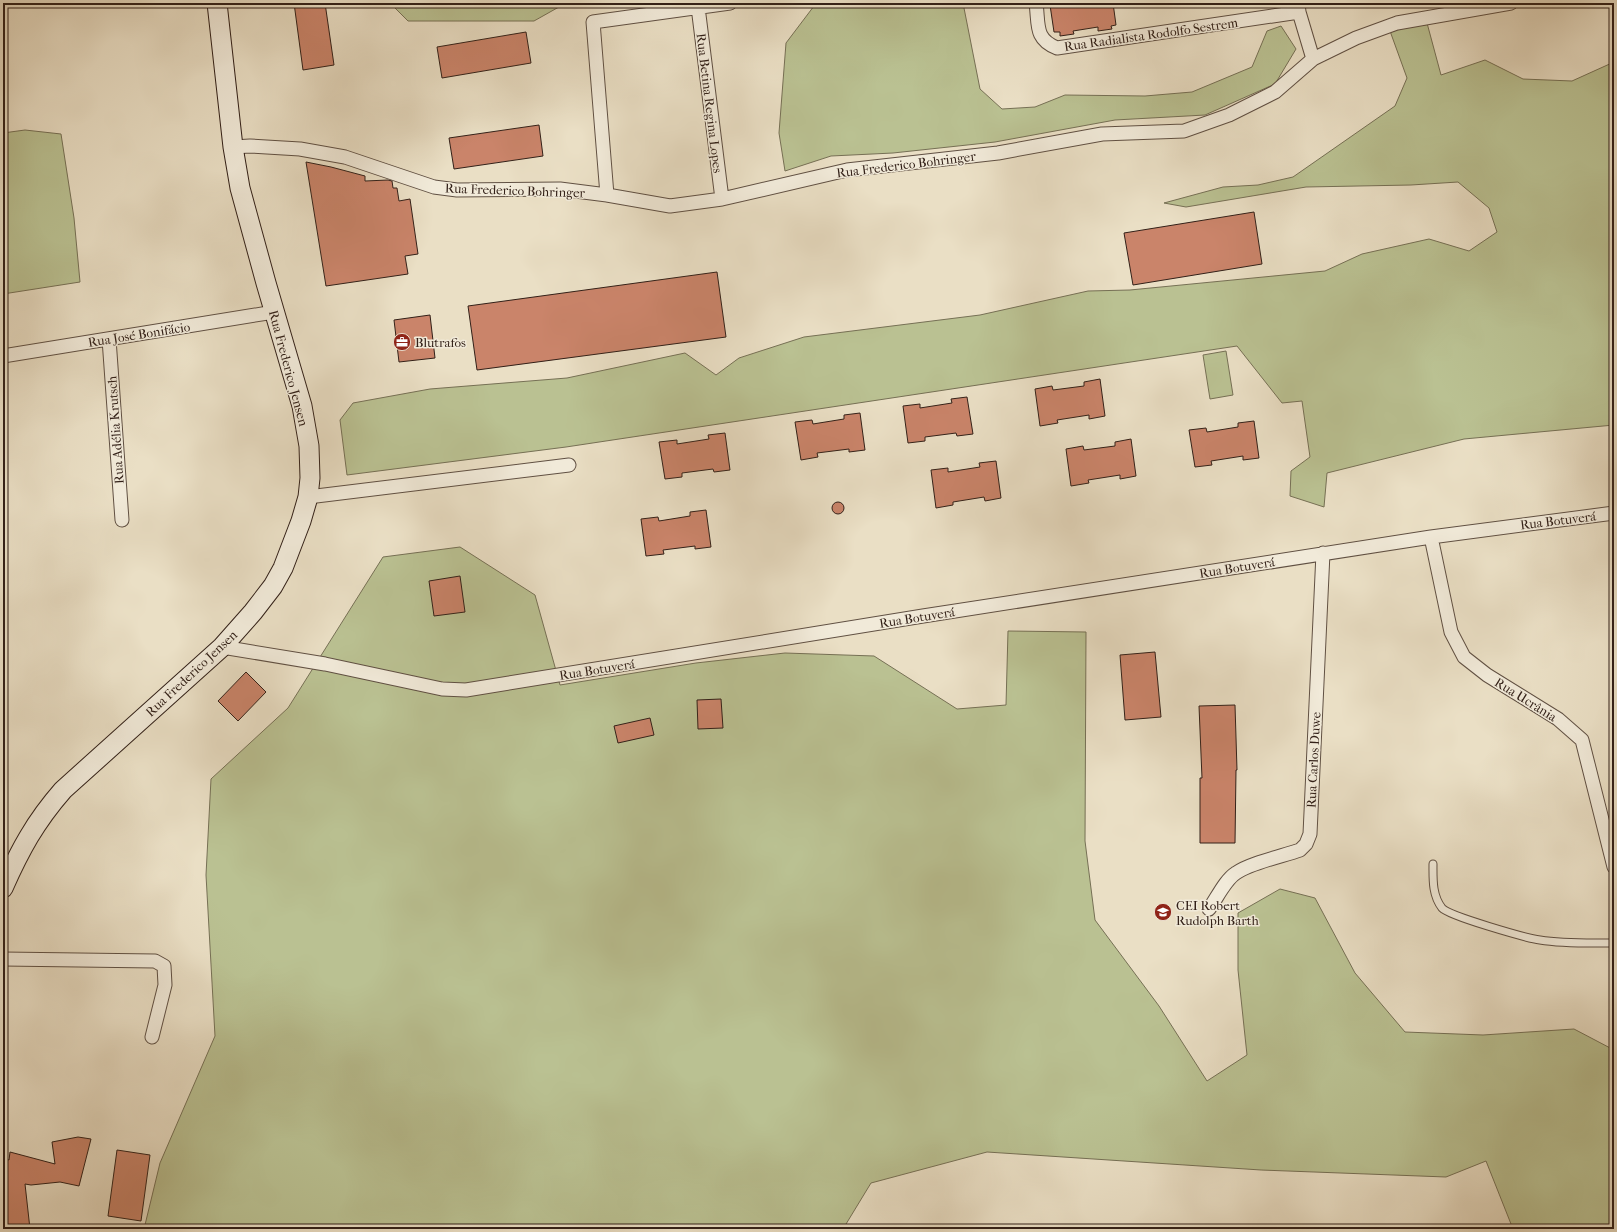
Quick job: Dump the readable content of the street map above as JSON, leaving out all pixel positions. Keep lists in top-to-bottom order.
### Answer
{
  "streets": {
    "main road": ["Rua Frederico Jensen"],
    "street": [
      "Rua Radialista Rodolfo Sestrem",
      "Rua Betina Regina Lopes",
      "Rua Frederico Bohringer",
      "Rua José Bonifácio",
      "Rua Adélia Krutsch",
      "Rua Botuverá",
      "Rua Ucrânia",
      "Rua Carlos Duwe"
    ]
  },
  "crossings": [
    ["Rua Betina Regina Lopes", "Rua Frederico Bohringer"],
    ["Rua Frederico Bohringer", "Rua Frederico Jensen"],
    ["Rua José Bonifácio", "Rua Frederico Jensen"],
    ["Rua José Bonifácio", "Rua Adélia Krutsch"],
    ["Rua Frederico Jensen", "Rua Botuverá"],
    ["Rua Botuverá", "Rua Ucrânia"],
    ["Rua Botuverá", "Rua Carlos Duwe"]
  ],
  "places": {
    "office": ["Blutrafos"],
    "school or university": ["CEI Robert Rudolph Barth"]
  }
}
